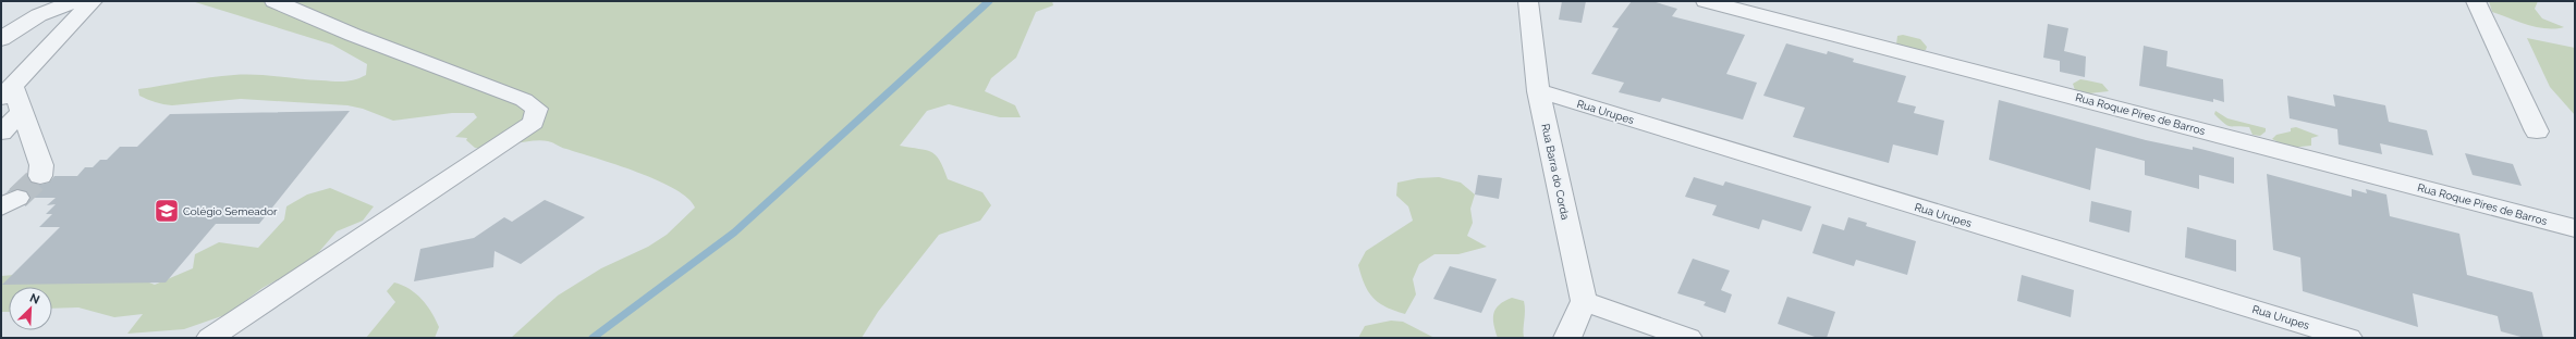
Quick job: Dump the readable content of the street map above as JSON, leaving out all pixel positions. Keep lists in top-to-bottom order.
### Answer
{
  "streets": {
    "street": ["Rua Urupes", "Rua Roque Pires de Barros", "Rua Barra do Corda"]
  },
  "crossings": [
    ["Rua Urupes", "Rua Barra do Corda"]
  ],
  "places": {
    "school or university": ["Colégio Semeador"]
  },
  "north": "top right"
}
